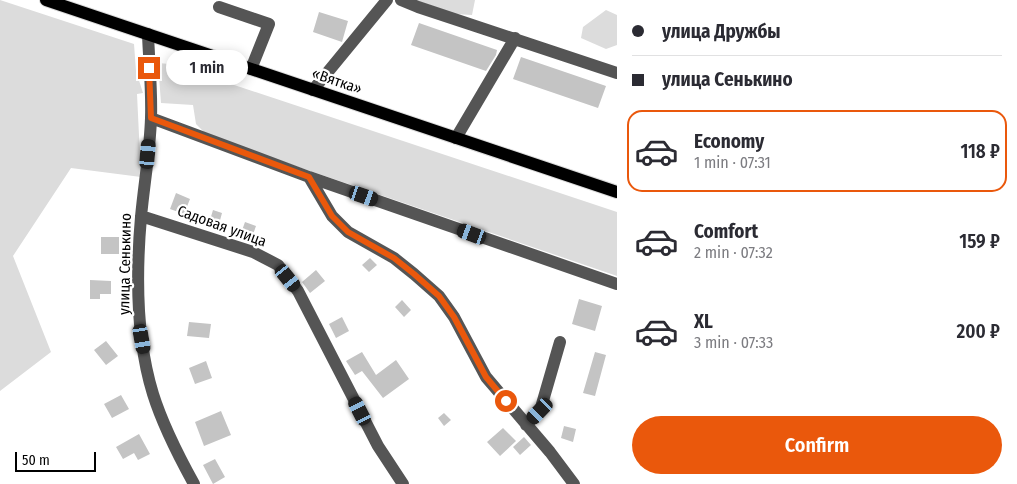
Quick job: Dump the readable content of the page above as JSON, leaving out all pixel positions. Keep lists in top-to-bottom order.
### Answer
{
  "streets": {
    "main road": ["«Вятка»"],
    "street": ["Садовая улица", "улица Сенькино"]
  },
  "crossings": [
    ["«Вятка»", "улица Сенькино"],
    ["Садовая улица", "улица Сенькино"]
  ],
  "scale_bar": "50 m",
  "page": {
    "banner": ["улица Дружбы", "улица Сенькино"],
    "bubble": "1 min",
    "list": [
      {
        "name": "Economy",
        "note": "1 min · 07:31",
        "value": "118 ₽"
      },
      {
        "name": "Comfort",
        "note": "2 min · 07:32",
        "value": "159 ₽"
      },
      {
        "name": "XL",
        "note": "3 min · 07:33",
        "value": "200 ₽"
      }
    ],
    "buttons": "Confirm",
    "scale": "50 m"
  }
}
